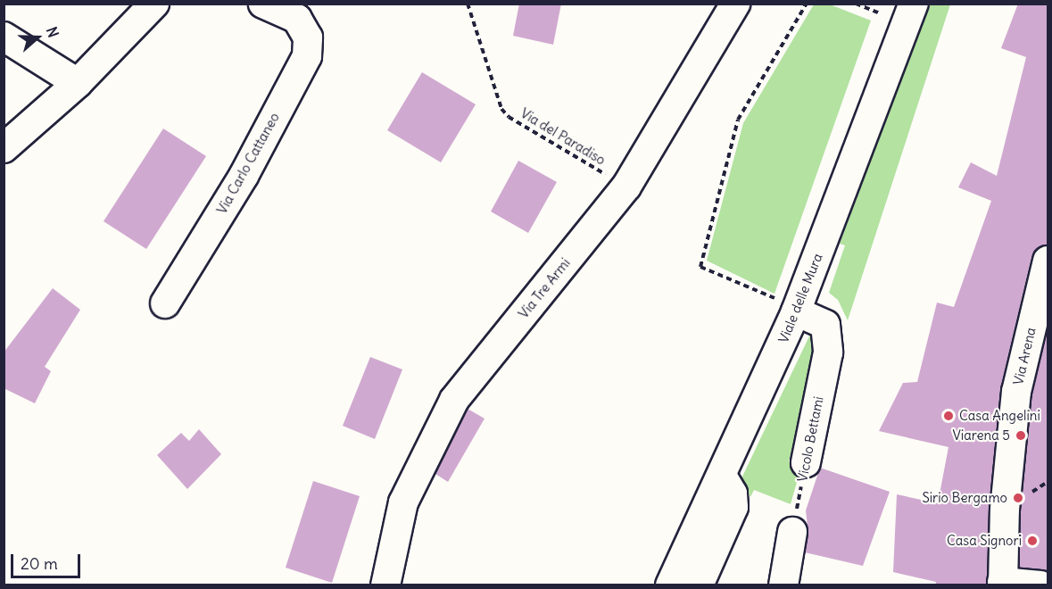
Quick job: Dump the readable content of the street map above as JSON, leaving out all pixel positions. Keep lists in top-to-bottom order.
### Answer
{
  "streets": {
    "street": [
      "Via Carlo Cattaneo",
      "Via Tre Armi",
      "Viale delle Mura",
      "Via Arena",
      "Vicolo Bettami"
    ],
    "path": ["Via del Paradiso"]
  },
  "crossings": [
    ["Via del Paradiso", "Via Tre Armi"],
    ["Viale delle Mura", "Vicolo Bettami"]
  ],
  "places": [
    "Casa Angelini",
    "Viarena 5",
    "Sirio Bergamo",
    "Casa Signori"
  ],
  "scale_bar": "20 m",
  "north": "right"
}
